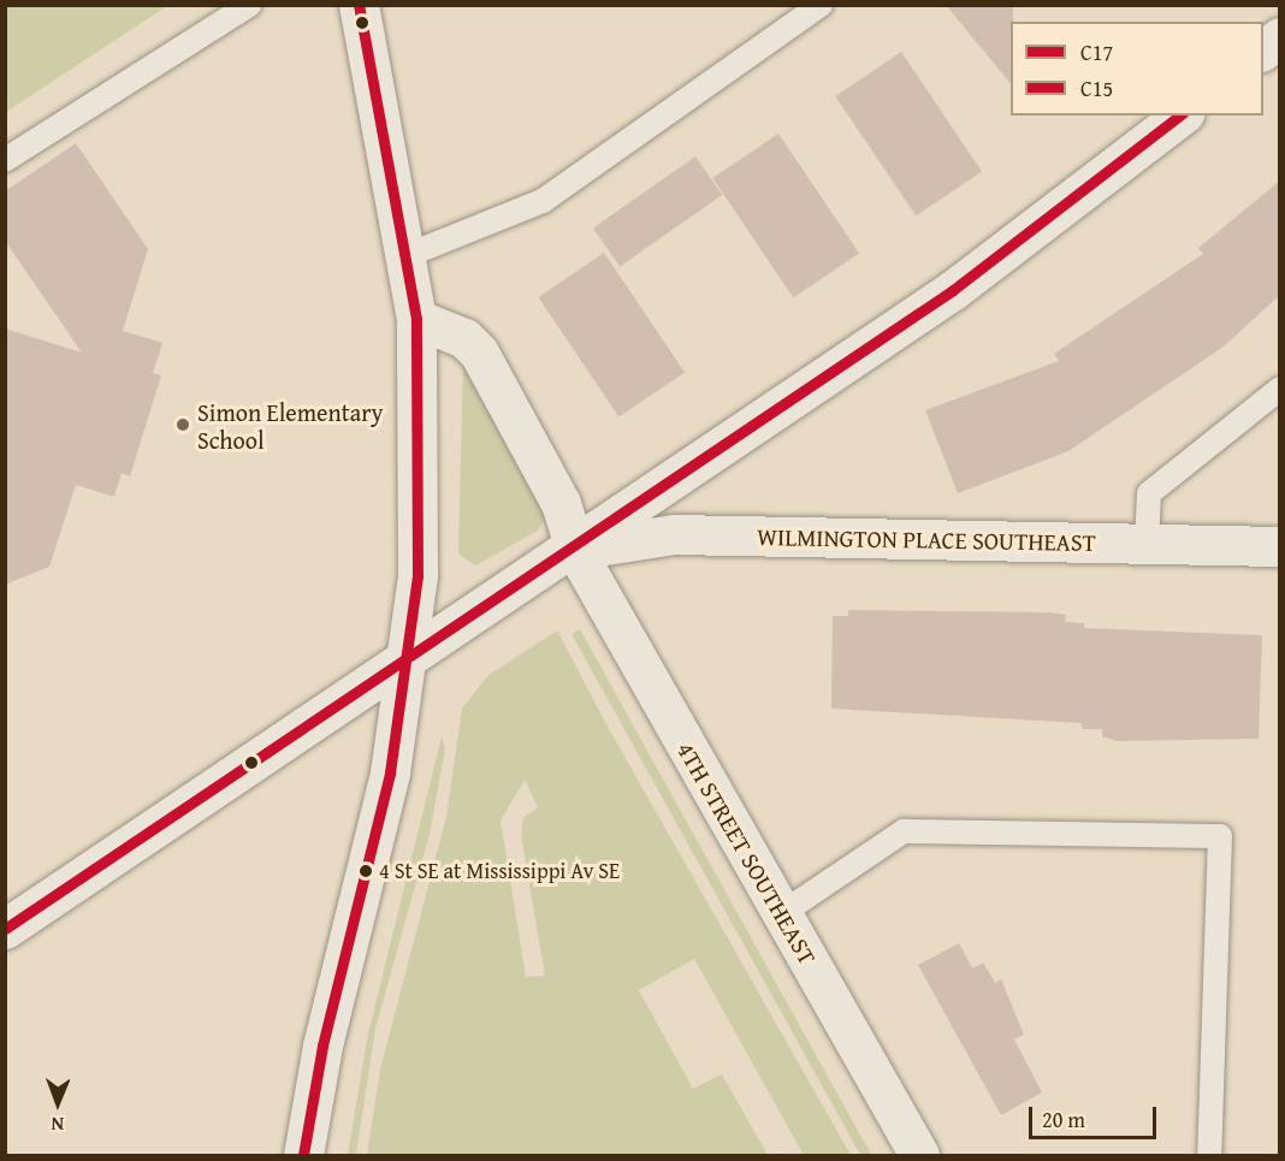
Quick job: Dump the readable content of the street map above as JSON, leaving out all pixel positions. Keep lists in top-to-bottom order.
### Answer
{
  "streets": {
    "street": ["WILMINGTON PLACE SOUTHEAST", "4TH STREET SOUTHEAST"]
  },
  "crossings": [
    ["WILMINGTON PLACE SOUTHEAST", "4TH STREET SOUTHEAST"]
  ],
  "places": ["Simon Elementary School", "4 St SE at Mississippi Av SE"],
  "lines": ["transit line C15", "transit line C17"],
  "legend": ["C17", "C15"],
  "scale_bar": "20 m",
  "north": "bottom"
}
